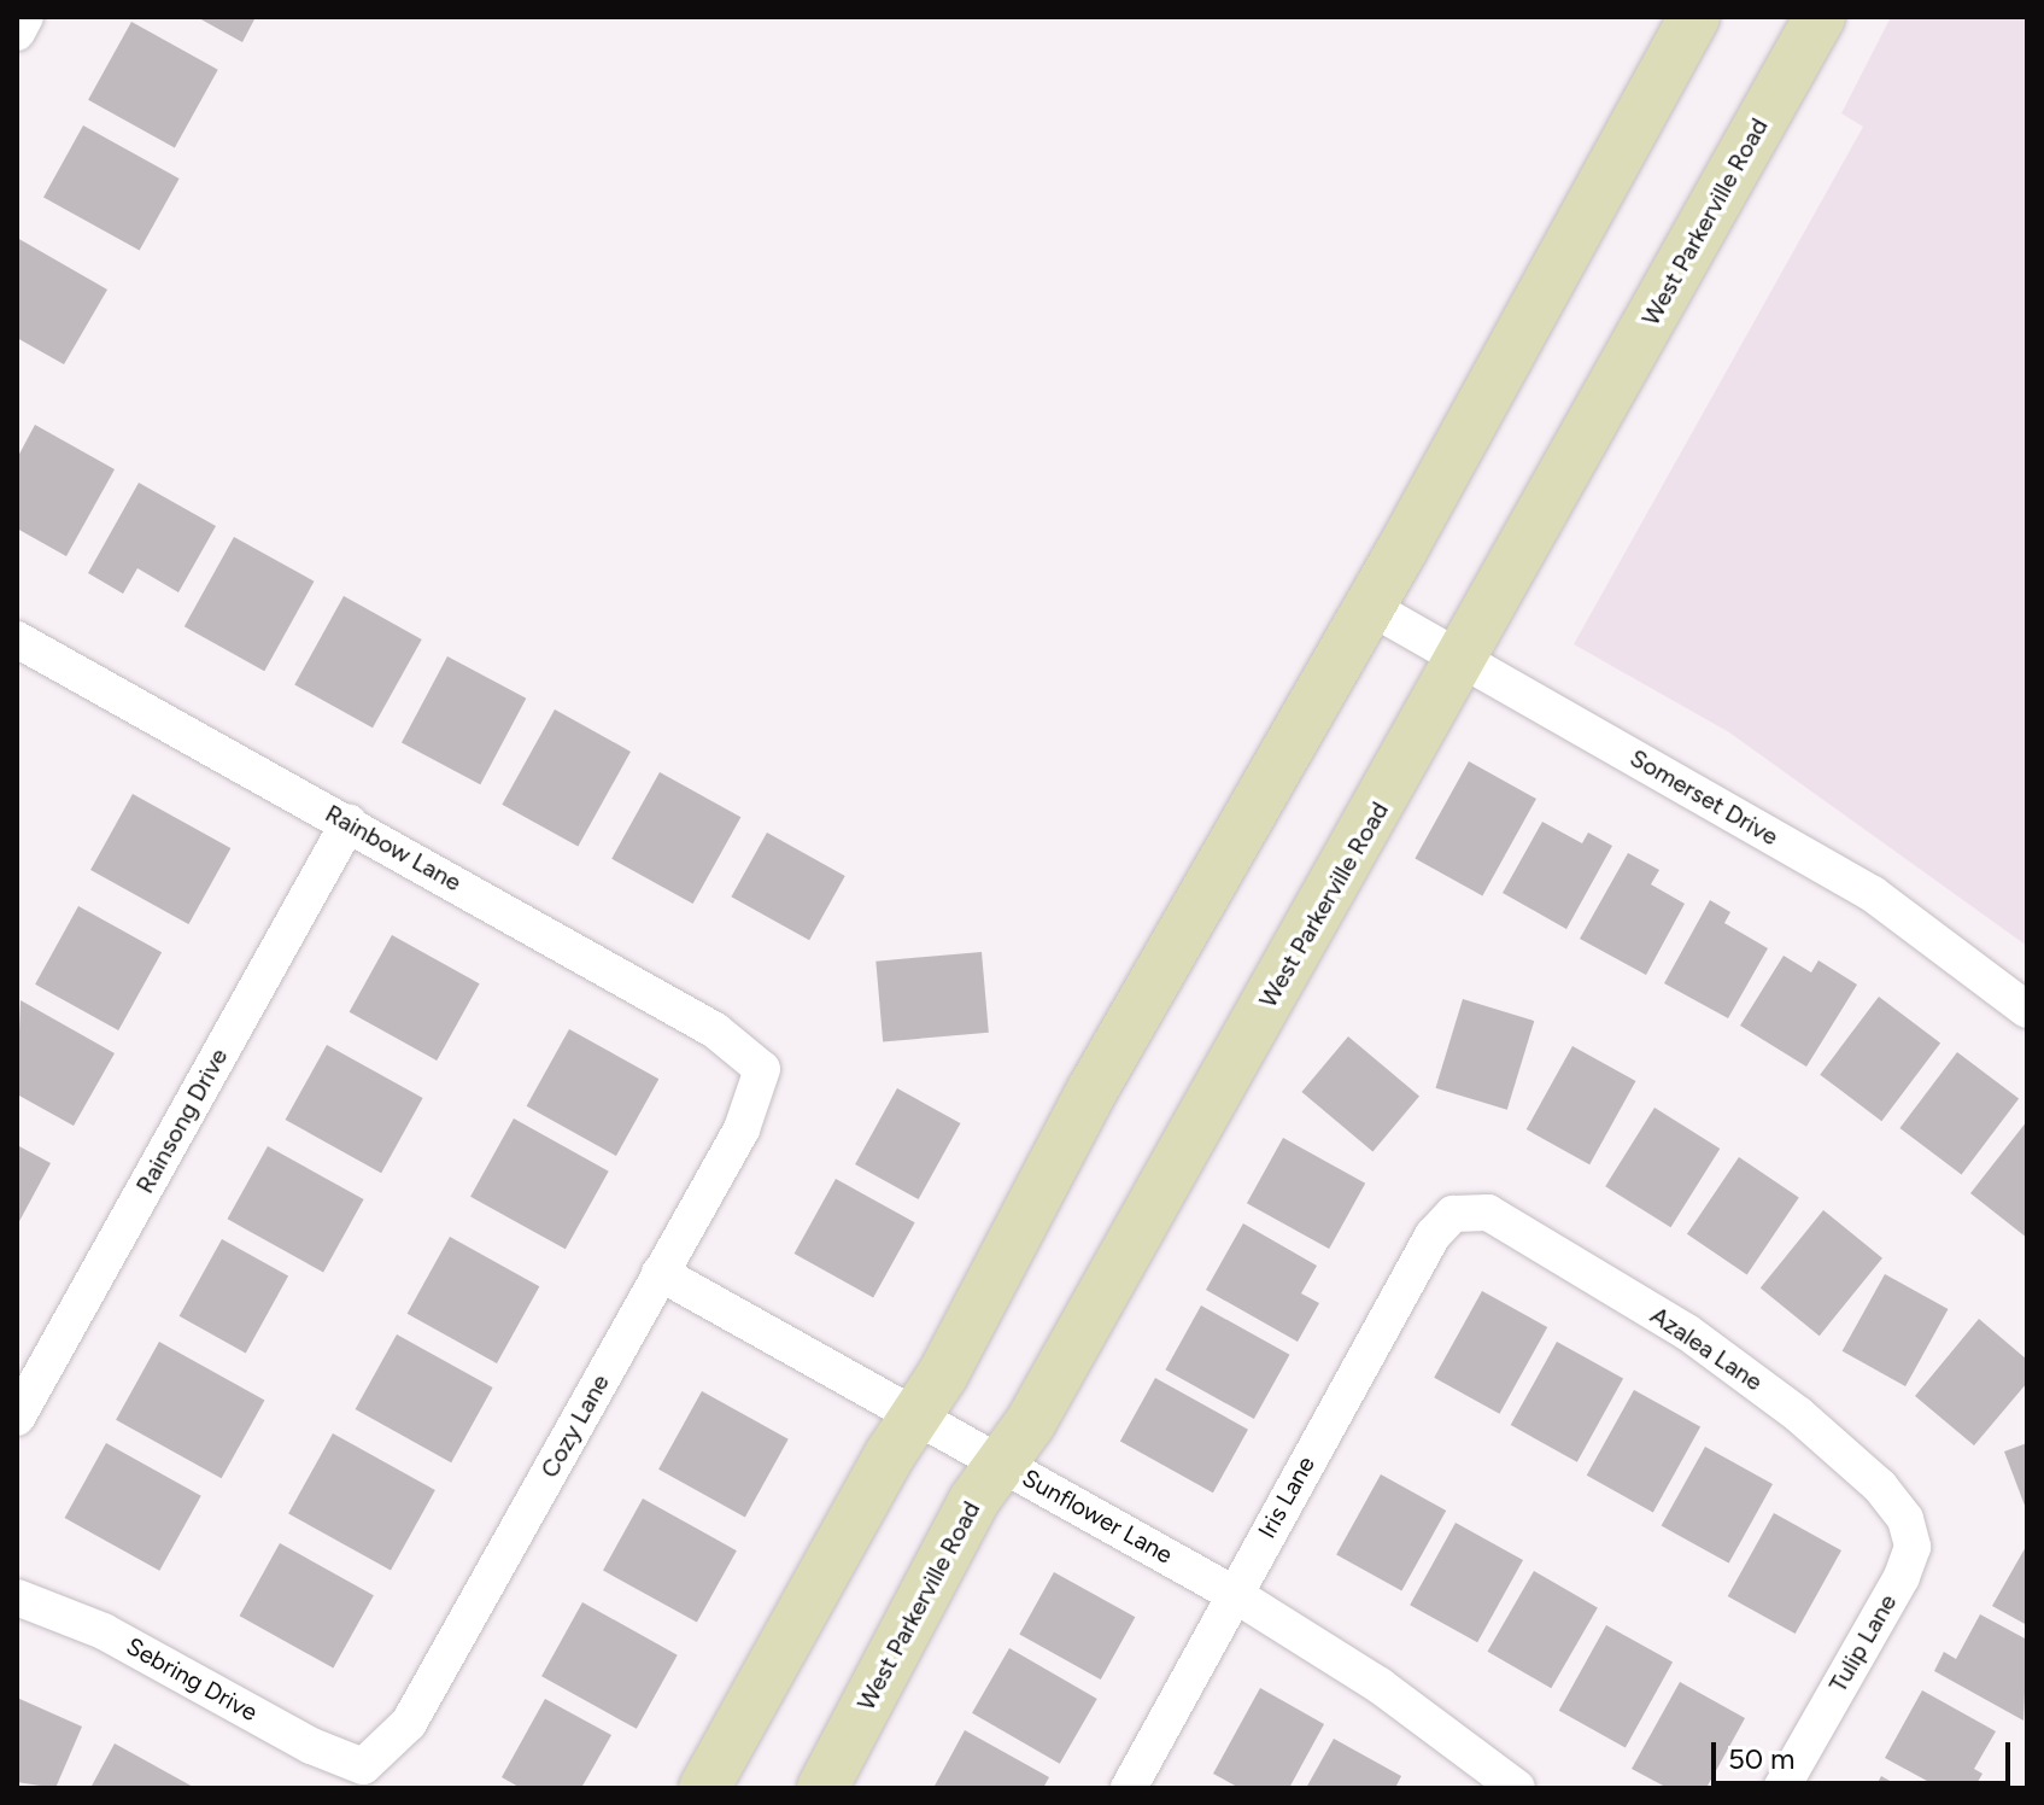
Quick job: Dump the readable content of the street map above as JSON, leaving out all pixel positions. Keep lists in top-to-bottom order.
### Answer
{
  "streets": {
    "main road": ["West Parkerville Road"],
    "street": [
      "Somerset Drive",
      "Rainbow Lane",
      "Rainsong Drive",
      "Azalea Lane",
      "Cozy Lane",
      "Iris Lane",
      "Sunflower Lane",
      "Tulip Lane",
      "Sebring Drive"
    ]
  },
  "crossings": [
    ["West Parkerville Road", "Somerset Drive"],
    ["West Parkerville Road", "Sunflower Lane"],
    ["Rainbow Lane", "Rainsong Drive"],
    ["Rainbow Lane", "Cozy Lane"],
    ["Azalea Lane", "Iris Lane"],
    ["Azalea Lane", "Tulip Lane"],
    ["Cozy Lane", "Sunflower Lane"],
    ["Cozy Lane", "Sebring Drive"],
    ["Iris Lane", "Sunflower Lane"]
  ],
  "scale_bar": "50 m"
}
